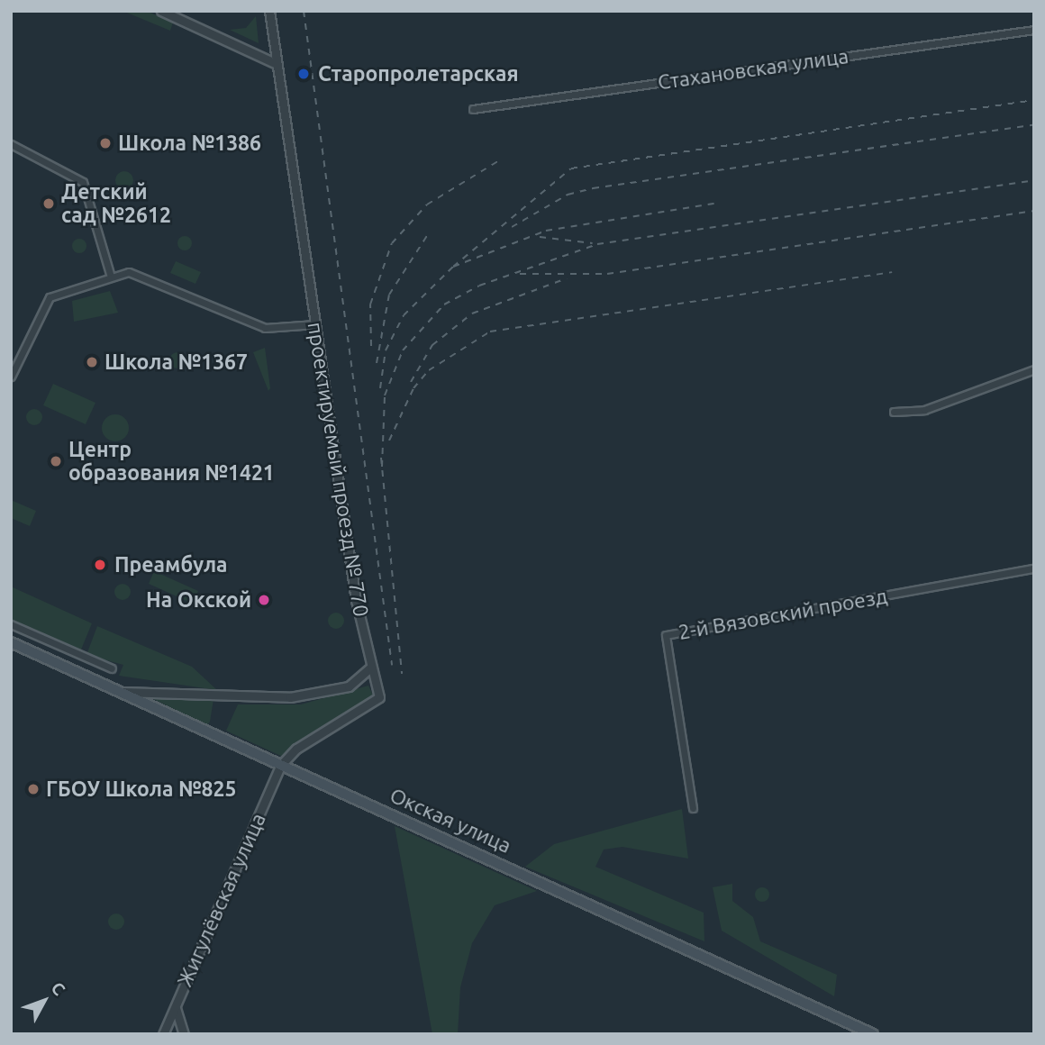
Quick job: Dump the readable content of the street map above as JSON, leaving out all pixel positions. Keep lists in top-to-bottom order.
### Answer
{
  "streets": {
    "main road": ["Окская улица"],
    "street": [
      "Стахановская улица",
      "проектируемый проезд № 770",
      "2-й Вязовский проезд",
      "Жигулёвская улица"
    ]
  },
  "crossings": [
    ["проектируемый проезд № 770", "Окская улица"],
    ["проектируемый проезд № 770", "Жигулёвская улица"],
    ["Окская улица", "Жигулёвская улица"]
  ],
  "places": [
    "Старопролетарская",
    "Школа №1386",
    "Детский сад №2612",
    "Школа №1367",
    "Центр образования №1421",
    "Преамбула",
    "На Окской",
    "ГБОУ Школа №825"
  ],
  "north": "top right"
}
